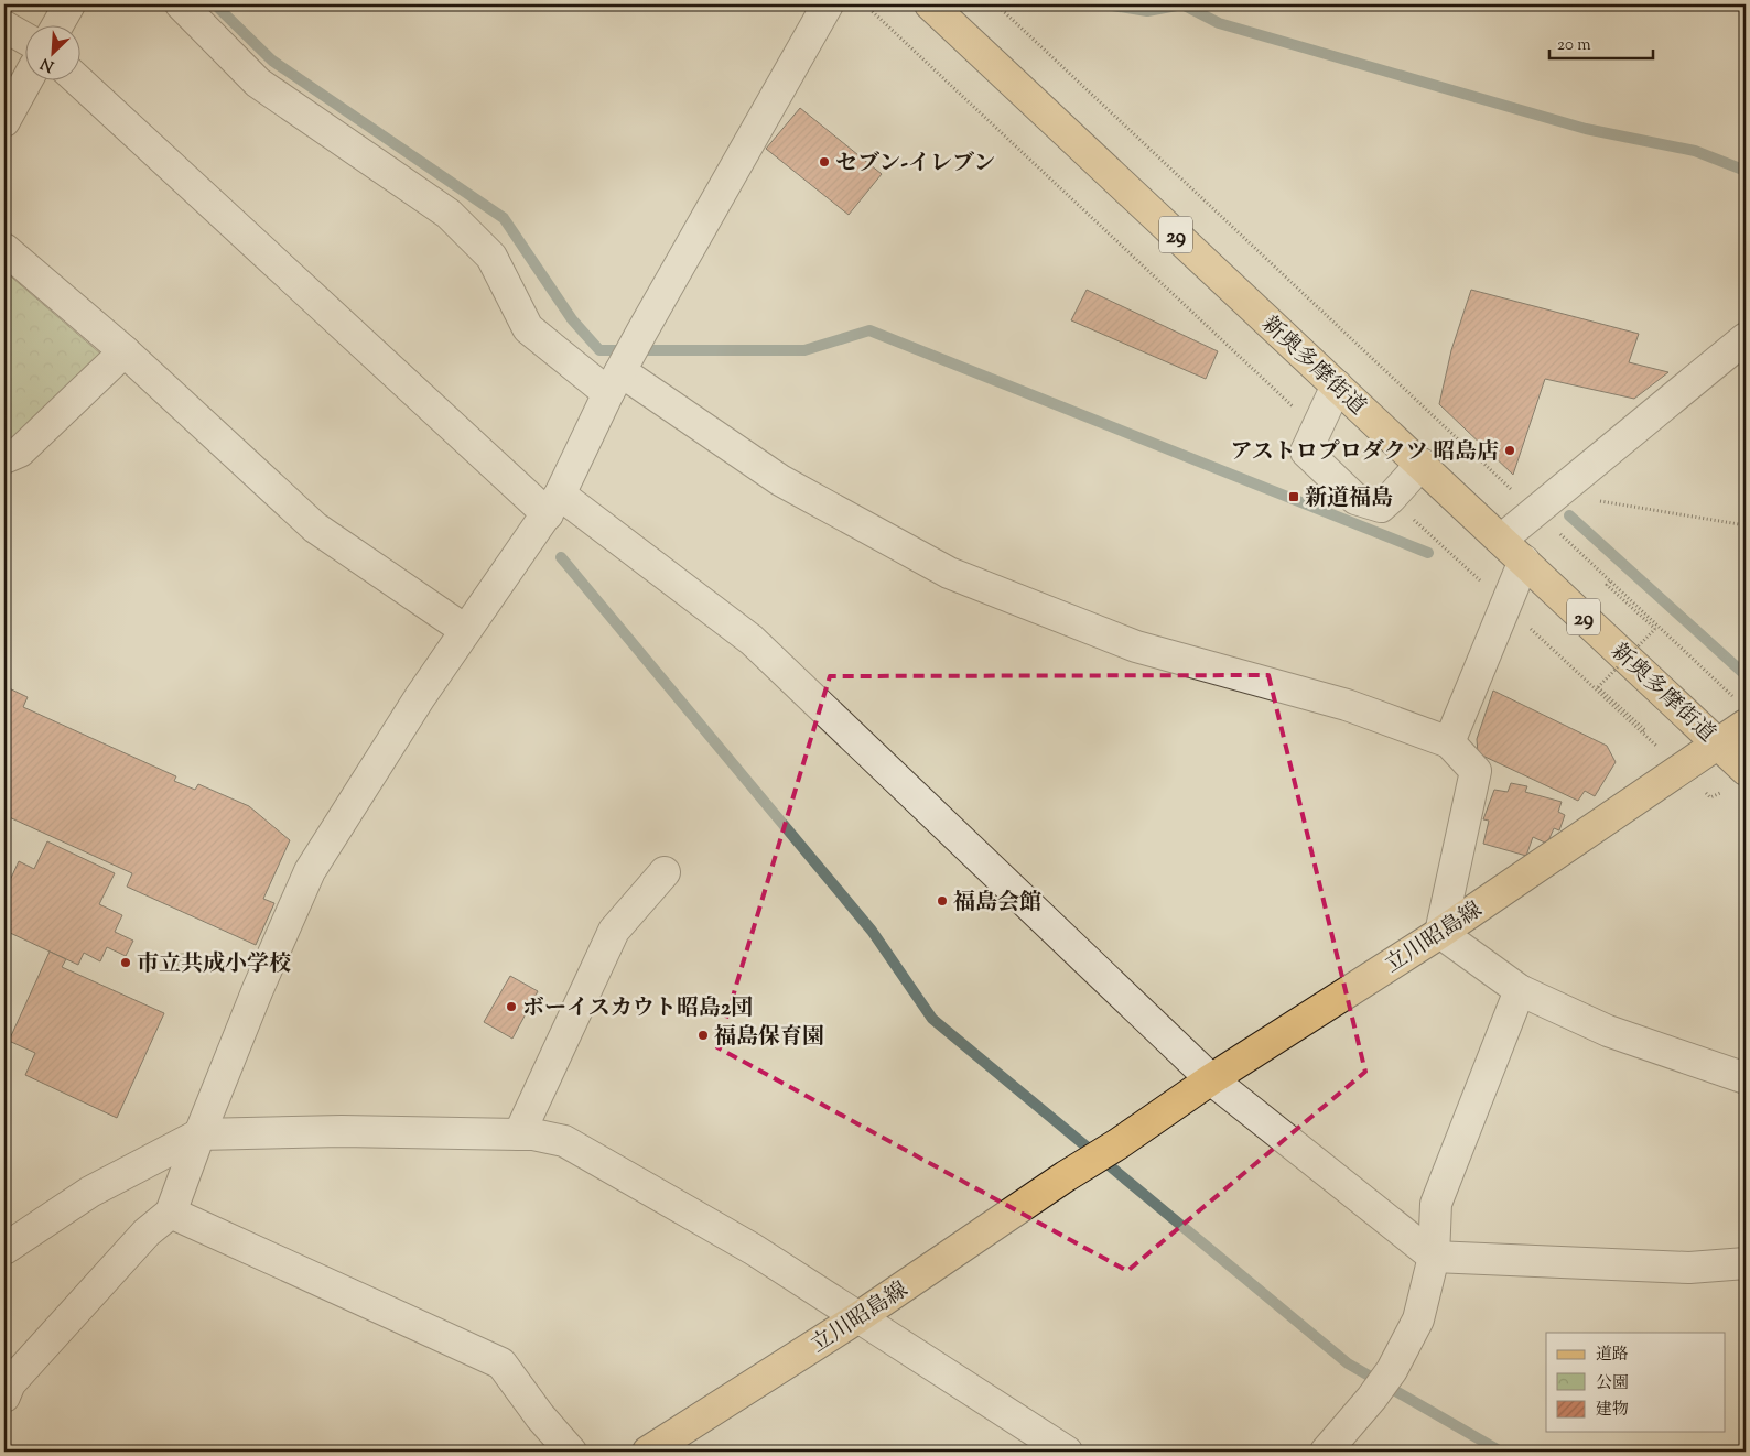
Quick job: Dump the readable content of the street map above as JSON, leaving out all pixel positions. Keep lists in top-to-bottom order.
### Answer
{
  "streets": {
    "main road": ["29", "新奥多摩街道", "立川昭島線"]
  },
  "crossings": [
    ["新奥多摩街道", "立川昭島線"]
  ],
  "places": {
    "other": [
      "セブン-イレブン",
      "アストロプロダクツ 昭島店",
      "福島会館",
      "市立共成小学校",
      "ボーイスカウト昭島2団",
      "福島保育園"
    ],
    "transit": ["新道福島"]
  },
  "legend": ["道路", "公園", "建物"],
  "scale_bar": "20 m",
  "north": "bottom left"
}
